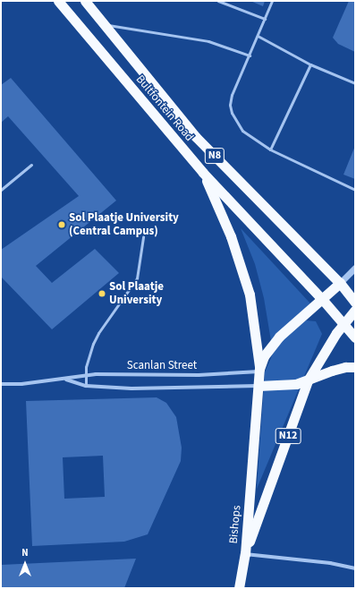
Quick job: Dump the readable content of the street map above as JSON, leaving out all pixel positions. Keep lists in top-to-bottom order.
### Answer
{
  "streets": {
    "highway": [
      "Bultfontein Road",
      "N8",
      "N12",
      "Bishops"
    ],
    "street": ["Scanlan Street"]
  },
  "crossings": [
    ["Bultfontein Road", "N8"],
    ["Bultfontein Road", "Bishops"],
    ["N8", "Bishops"],
    ["Scanlan Street", "Bishops"],
    ["N12", "Bishops"]
  ],
  "places": ["Sol Plaatje University (Central Campus)", "Sol Plaatje University"],
  "north": "top"
}
